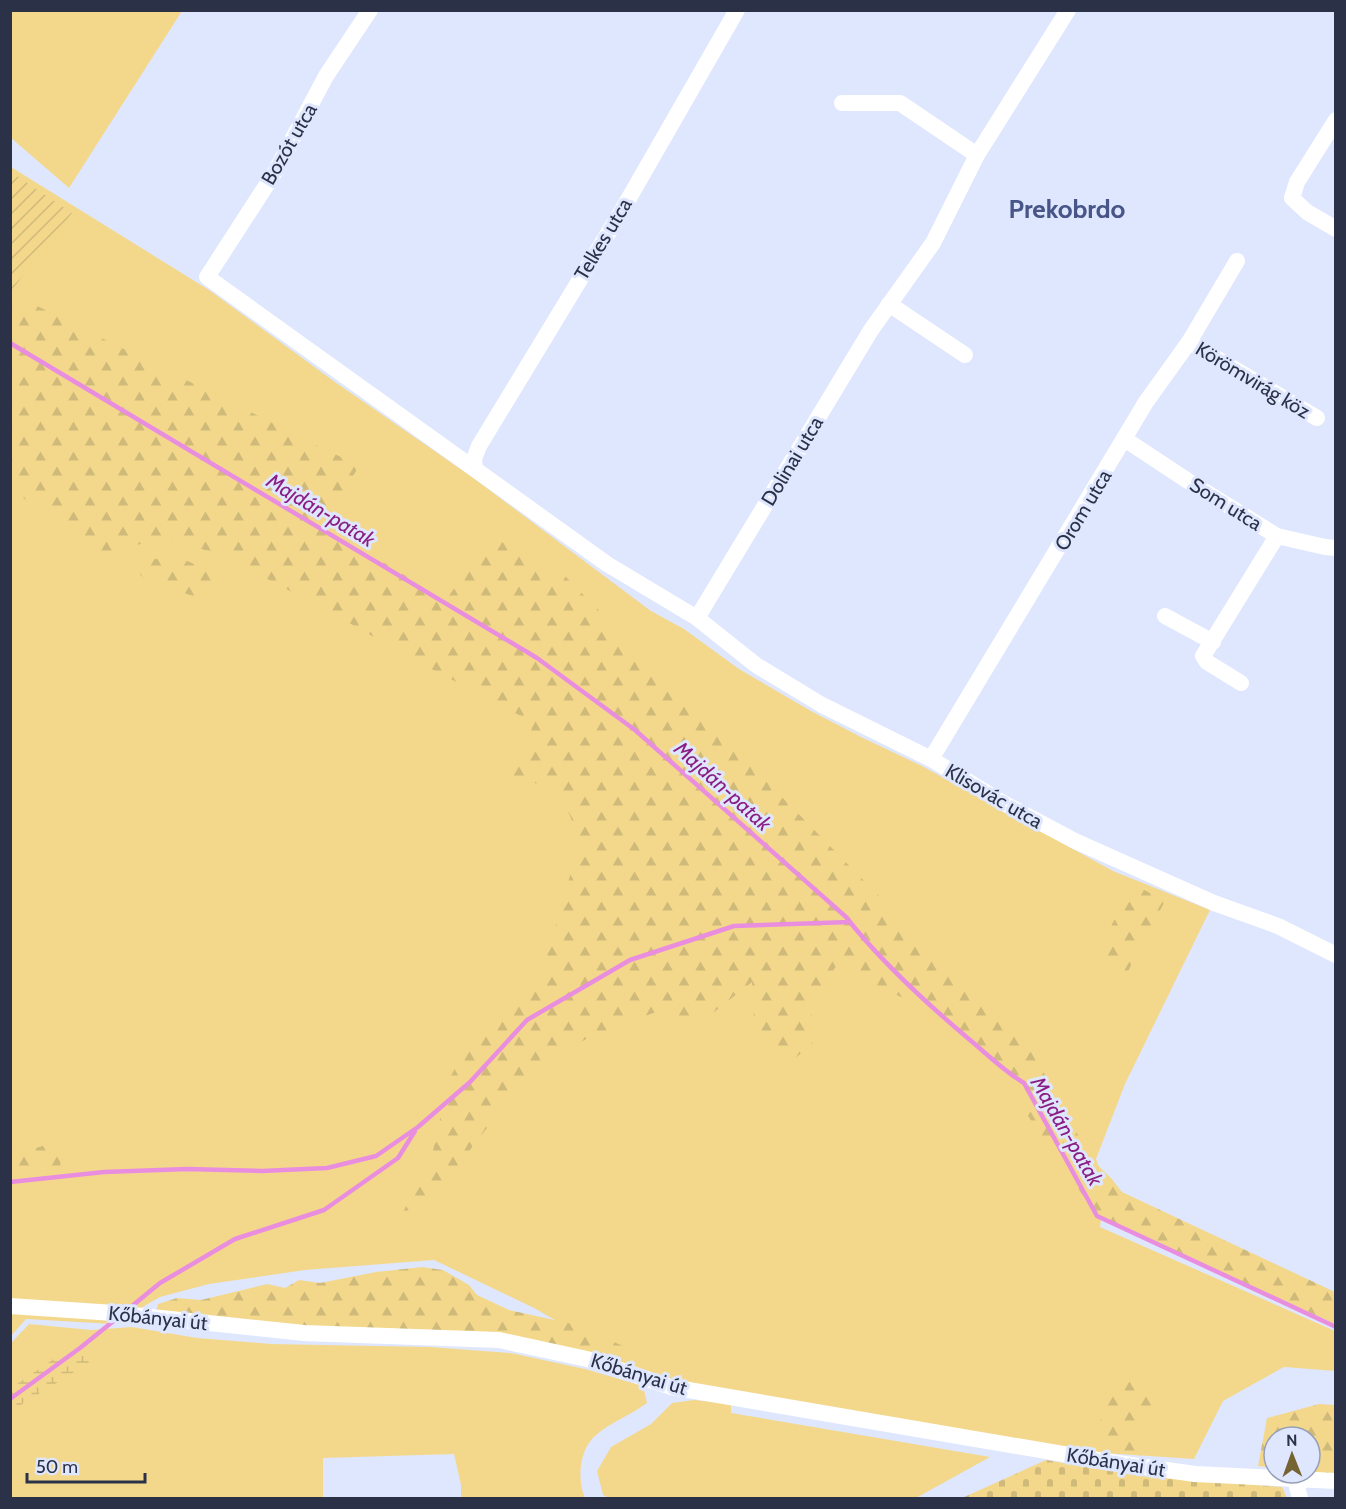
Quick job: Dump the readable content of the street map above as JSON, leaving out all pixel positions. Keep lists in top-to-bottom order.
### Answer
{
  "streets": {
    "street": [
      "Bozót utca",
      "Telkes utca",
      "Körömvirág köz",
      "Dolinai utca",
      "Som utca",
      "Orom utca",
      "Klisovác utca",
      "Kőbányai út"
    ]
  },
  "crossings": [
    ["Bozót utca", "Klisovác utca"],
    ["Telkes utca", "Klisovác utca"],
    ["Körömvirág köz", "Orom utca"],
    ["Dolinai utca", "Klisovác utca"],
    ["Som utca", "Orom utca"],
    ["Orom utca", "Klisovác utca"]
  ],
  "districts": ["Prekobrdo"],
  "water": ["Majdán-patak"],
  "scale_bar": "50 m",
  "north": "top"
}
